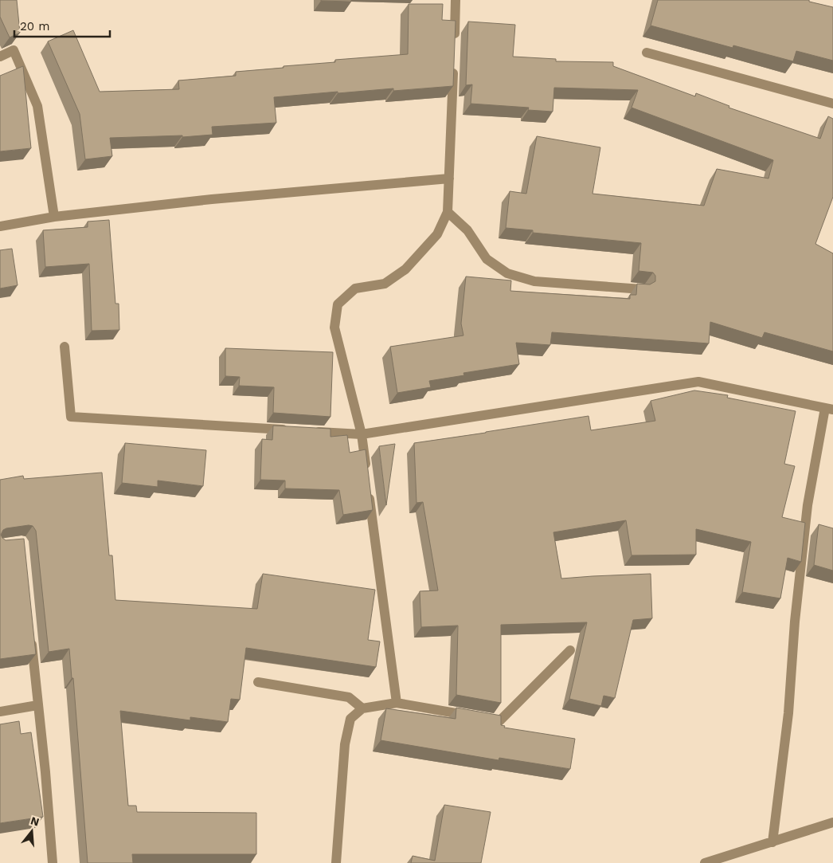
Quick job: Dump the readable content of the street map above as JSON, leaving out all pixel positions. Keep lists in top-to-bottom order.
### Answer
{
  "scale_bar": "20 m",
  "north": "top"
}
